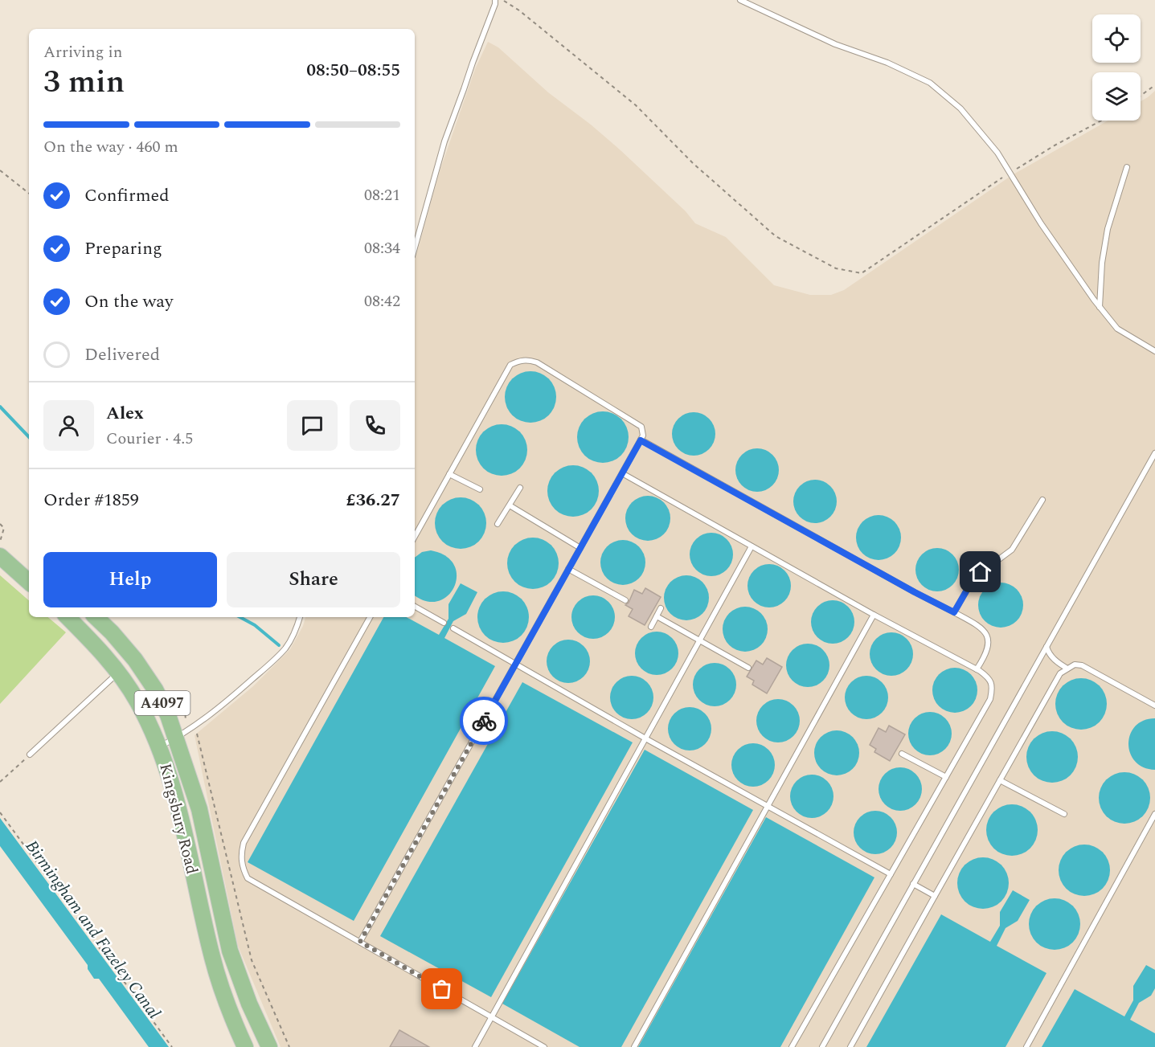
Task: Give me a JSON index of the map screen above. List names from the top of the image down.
{
  "streets": {
    "main road": ["A4097", "Kingsbury Road"]
  },
  "water": ["Birmingham and Fazeley Canal"],
  "page": {
    "heading": ["3 min", "Arriving in", "08:50–08:55"],
    "panel": [
      "Alex",
      "Courier · 4.5",
      "Order #1859",
      "£36.27"
    ],
    "bar": "On the way · 460 m",
    "list": [
      ["Confirmed", "08:21"],
      ["Preparing", "08:34"],
      ["On the way", "08:42"],
      "Delivered"
    ],
    "buttons": ["Help", "Share"]
  }
}
